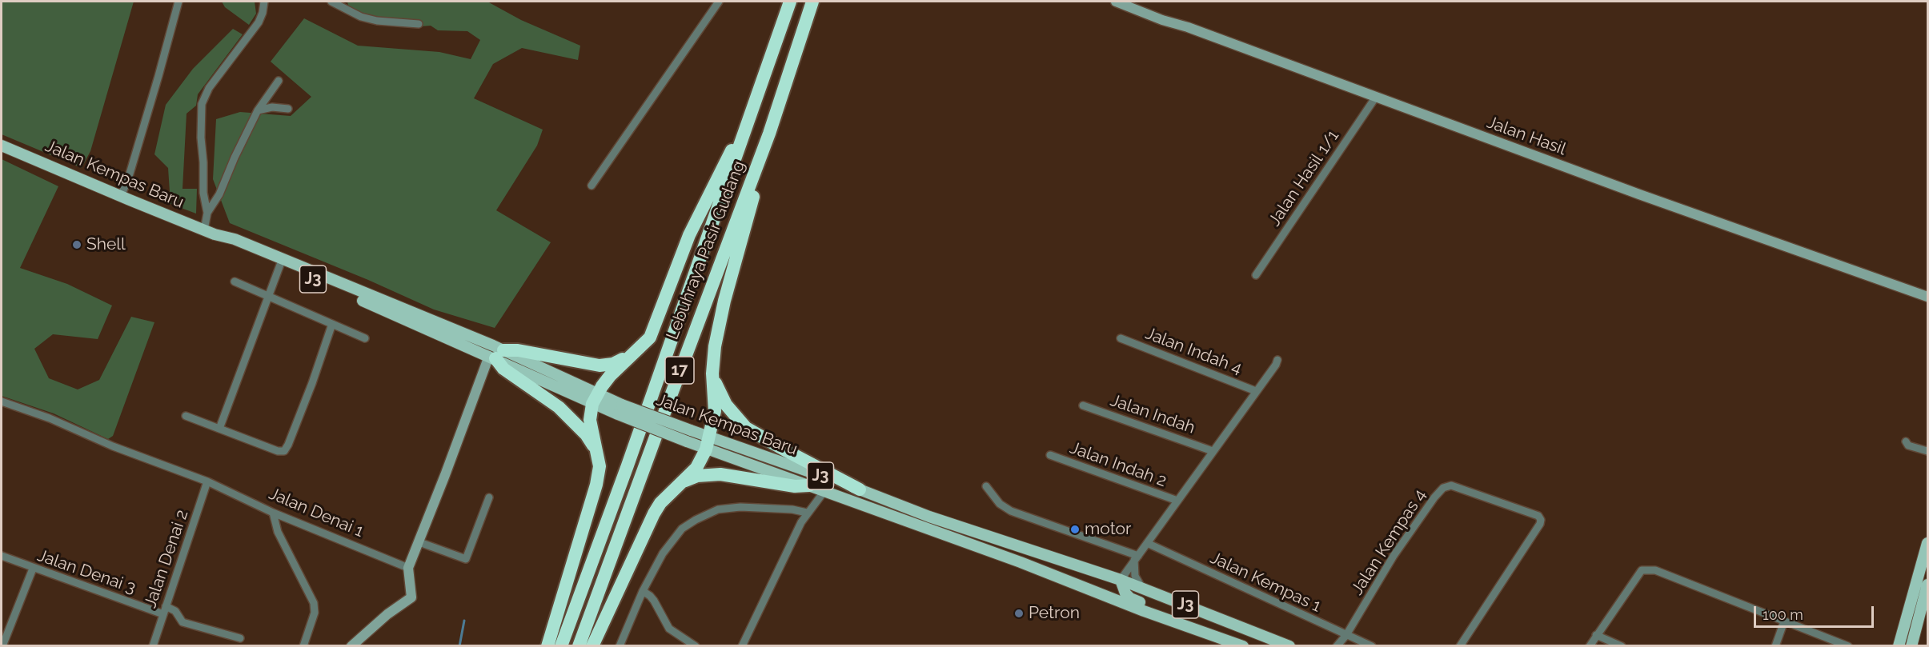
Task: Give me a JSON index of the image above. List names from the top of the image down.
{
  "streets": {
    "highway": ["Lebuhraya Pasir Gudang", "17"],
    "main road": ["Jalan Kempas Baru", "J3"],
    "street": [
      "Jalan Hasil",
      "Jalan Hasil 1/1",
      "Jalan Indah 4",
      "Jalan Indah",
      "Jalan Indah 2",
      "Jalan Denai 1",
      "Jalan Kempas 4",
      "Jalan Denai 2",
      "Jalan Denai 3",
      "Jalan Kempas 1"
    ]
  },
  "crossings": [
    ["Jalan Hasil", "Jalan Hasil 1/1"],
    ["Jalan Denai 1", "Jalan Denai 2"],
    ["Jalan Kempas 4", "Jalan Kempas 1"],
    ["Jalan Denai 2", "Jalan Denai 3"]
  ],
  "places": ["Shell", "motor", "Petron"],
  "scale_bar": "100 m"
}
